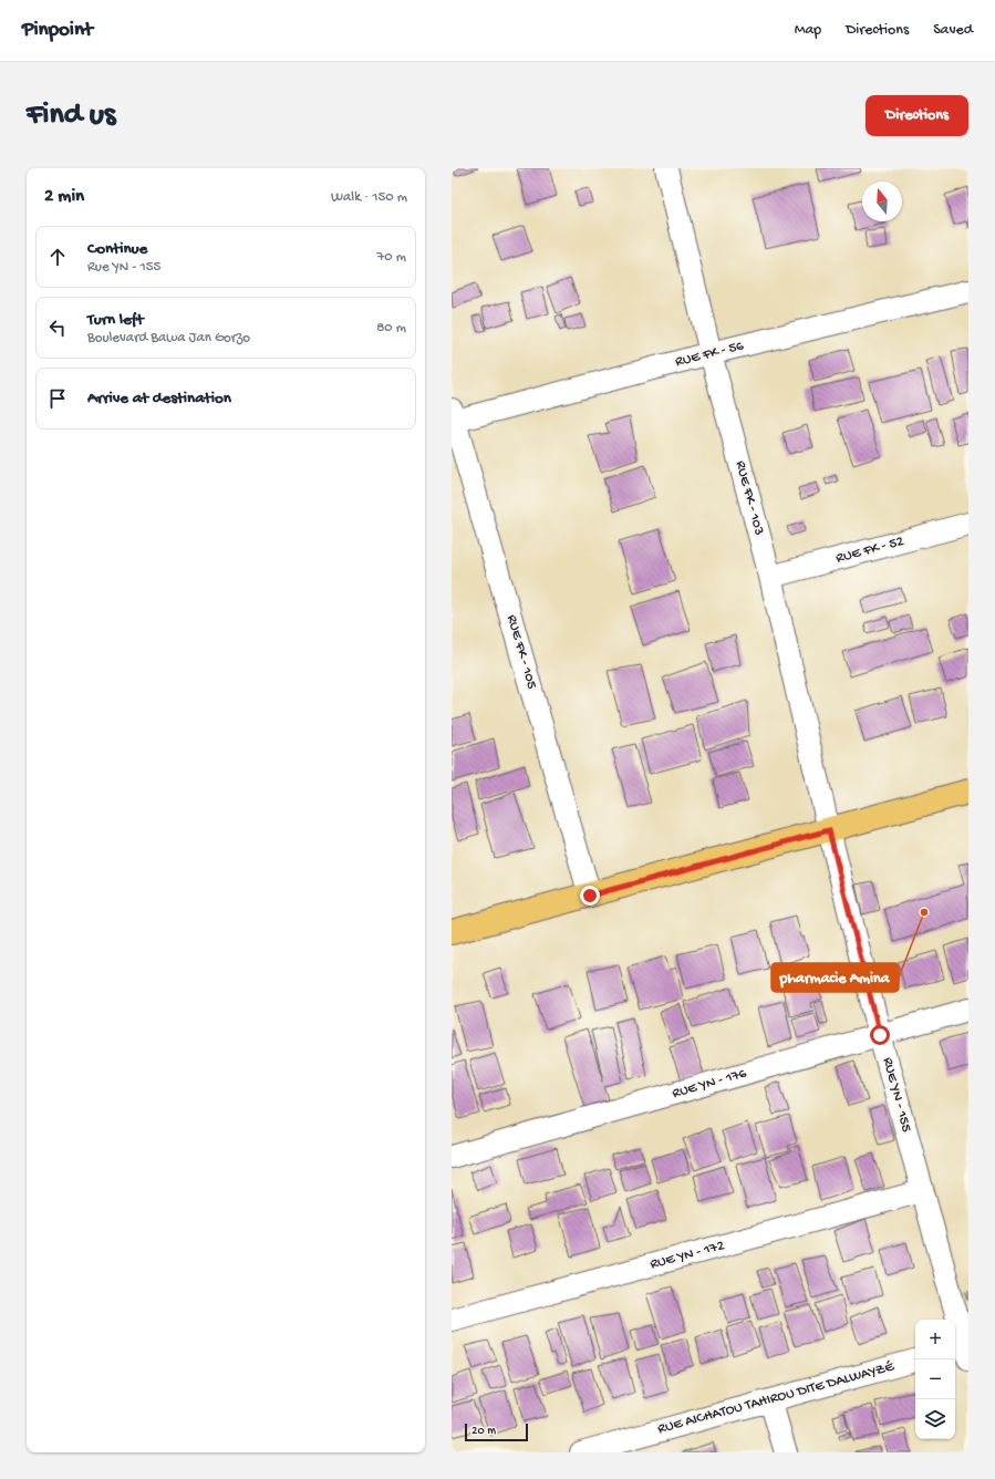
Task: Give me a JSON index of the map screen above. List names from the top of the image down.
{
  "streets": {
    "street": [
      "RUE FK - 56",
      "RUE FK - 103",
      "RUE FK - 52",
      "RUE FK - 105",
      "RUE YN - 176",
      "RUE YN - 155",
      "RUE YN - 172",
      "RUE AICHATOU TAHIROU DITE DALWAYZÉ"
    ]
  },
  "crossings": [
    ["RUE FK - 56", "RUE FK - 103"],
    ["RUE FK - 56", "RUE FK - 105"],
    ["RUE FK - 103", "RUE FK - 52"],
    ["RUE FK - 103", "RUE YN - 155"],
    ["RUE YN - 176", "RUE YN - 155"],
    ["RUE YN - 155", "RUE YN - 172"]
  ],
  "places": ["pharmacie Amina"],
  "scale_bar": "20 m",
  "north": "top",
  "page": {
    "header": "Pinpoint",
    "nav": ["Map", "Directions", "Saved"],
    "buttons": "Directions",
    "title": "Find us",
    "heading": ["2 min", "Walk · 150 m"],
    "list": [
      ["Continue", "Rue YN - 155", "70 m"],
      ["Turn left", "Boulevard Bawa Jan Gorzo", "80 m"],
      "Arrive at destination"
    ],
    "map_buttons": ["+", "−"],
    "scale": "20 m"
  }
}
